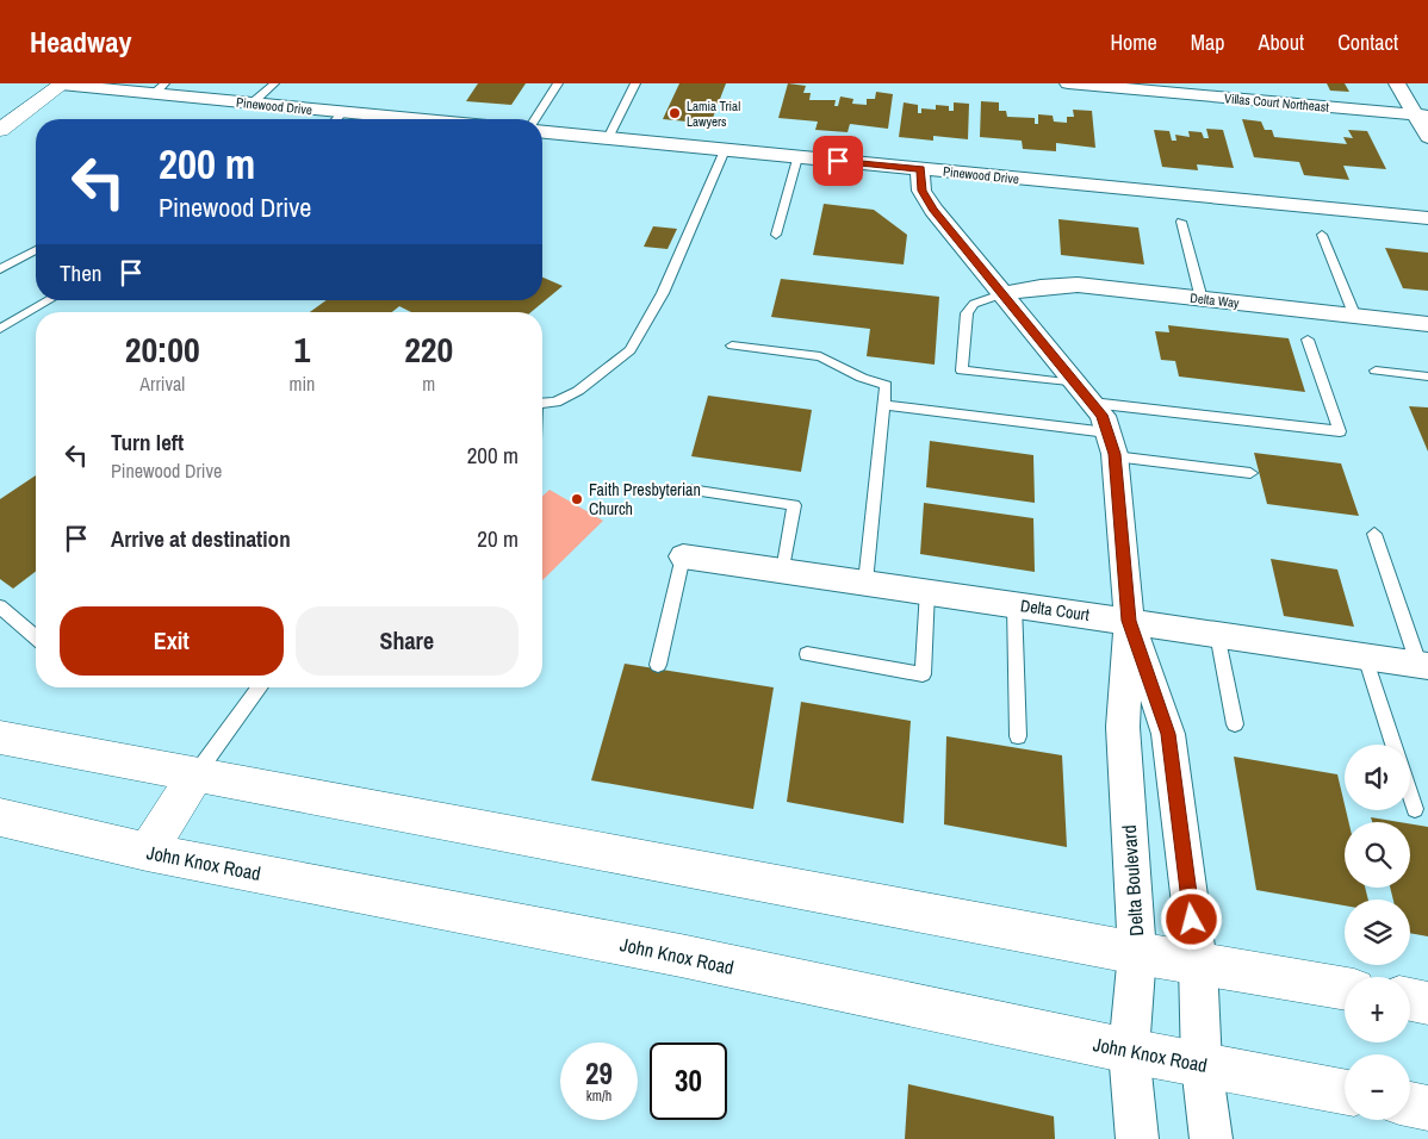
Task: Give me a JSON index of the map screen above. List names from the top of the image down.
{
  "streets": {
    "main road": ["John Knox Road"],
    "street": [
      "Villas Court Northeast",
      "Pinewood Drive",
      "Delta Way",
      "Delta Court",
      "Delta Boulevard"
    ]
  },
  "crossings": [
    ["Pinewood Drive", "Delta Boulevard"],
    ["Delta Way", "Delta Boulevard"],
    ["Delta Court", "Delta Boulevard"],
    ["John Knox Road", "Delta Boulevard"]
  ],
  "places": ["Lamia Trial Lawyers", "Faith Presbyterian Church"],
  "page": {
    "header": "Headway",
    "nav": [
      "Home",
      "Map",
      "About",
      "Contact"
    ],
    "turn": ["200 m", "Pinewood Drive"],
    "then": "Then",
    "eta": [
      "20:00",
      "Arrival",
      "1",
      "min",
      "220",
      "m"
    ],
    "list": [
      {
        "name": "Turn left",
        "note": "Pinewood Drive",
        "value": "200 m"
      },
      {
        "name": "Arrive at destination",
        "value": "20 m"
      }
    ],
    "buttons": ["Exit", "Share"],
    "map_buttons": ["+", "−"],
    "speed": "29 km/h",
    "limit": "30"
  }
}
